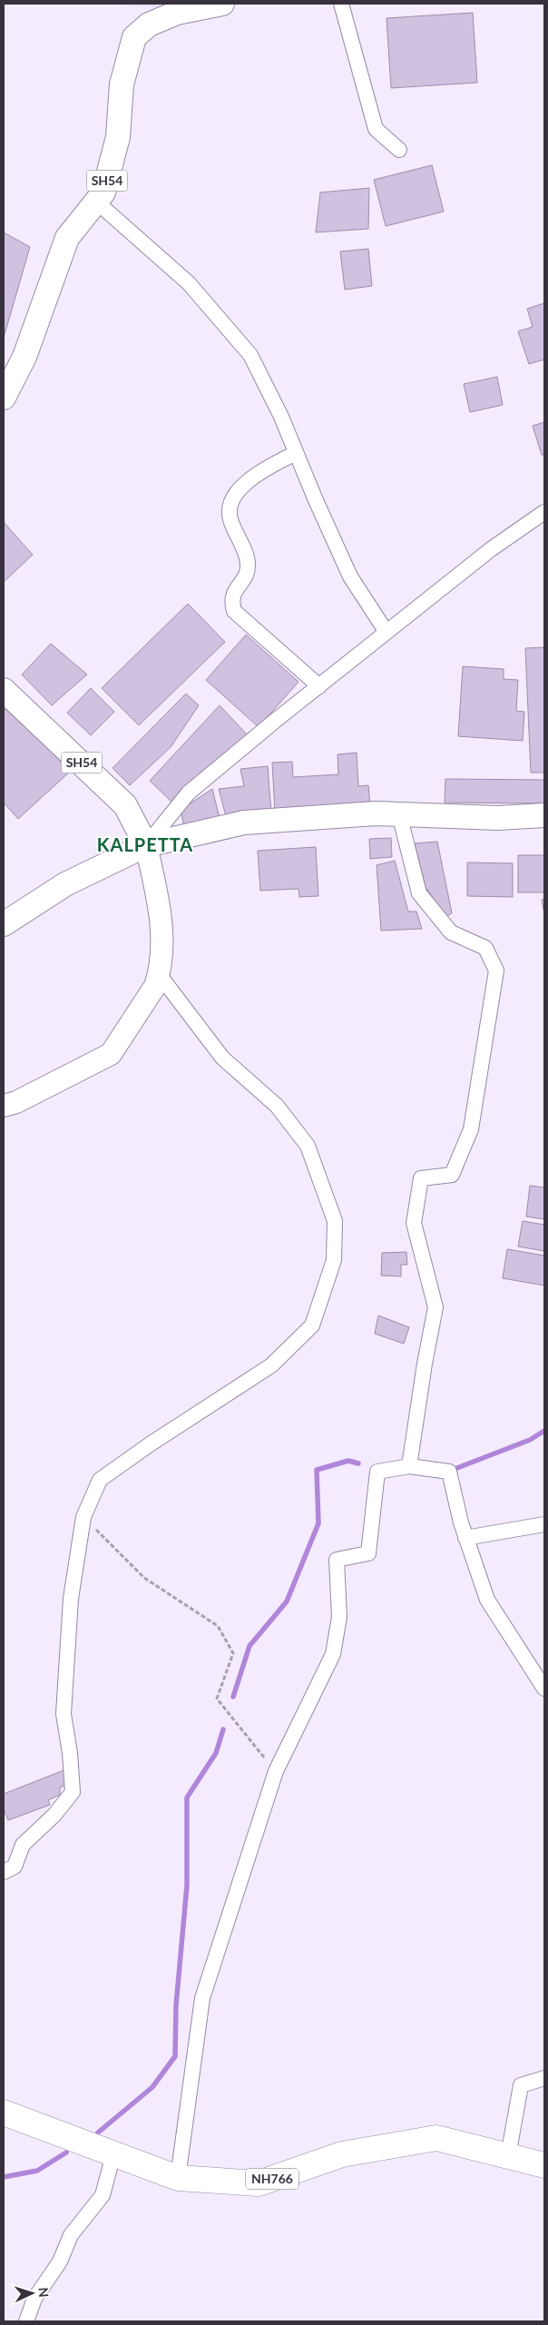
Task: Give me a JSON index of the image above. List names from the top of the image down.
{
  "streets": {
    "highway": ["NH766"],
    "main road": ["SH54"]
  },
  "districts": ["KALPETTA"],
  "north": "right"
}
